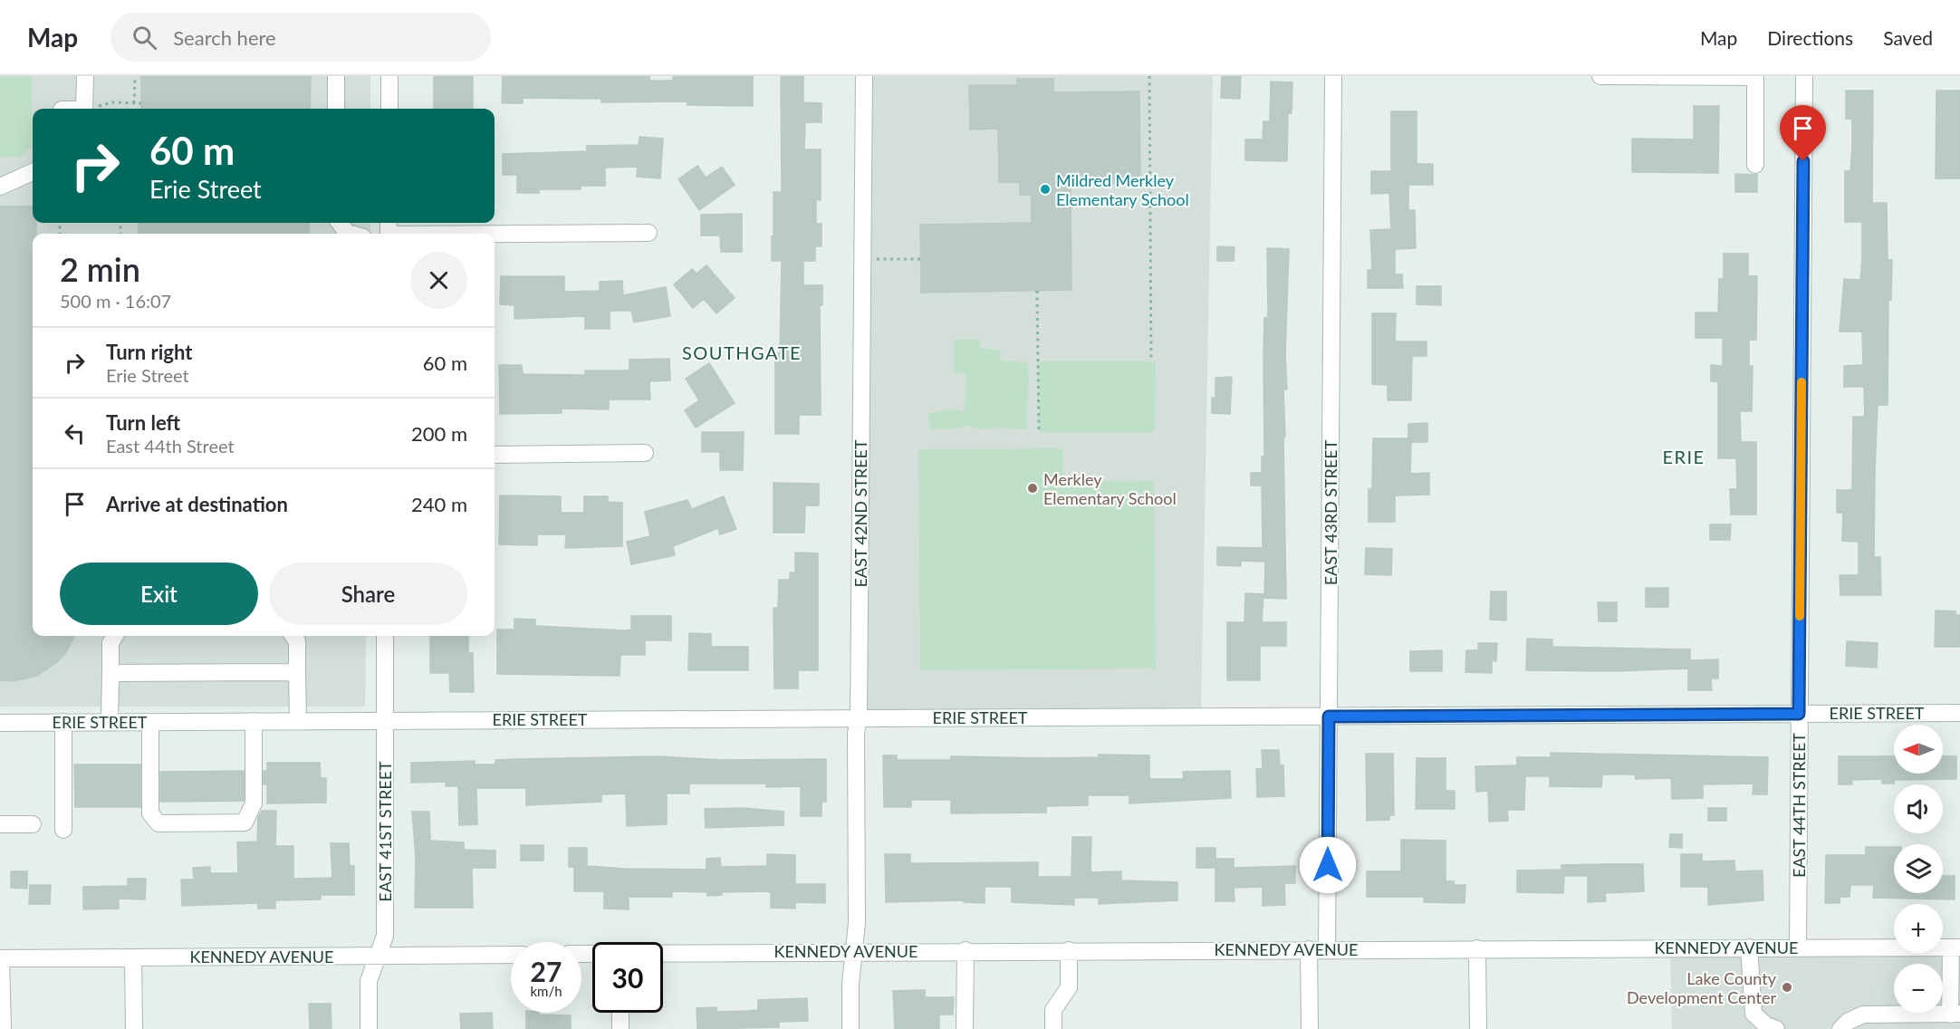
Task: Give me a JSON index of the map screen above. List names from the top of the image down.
{
  "streets": {
    "street": [
      "EAST 43RD STREET",
      "EAST 42ND STREET",
      "ERIE STREET",
      "EAST 44TH STREET",
      "EAST 41ST STREET",
      "KENNEDY AVENUE"
    ]
  },
  "crossings": [
    ["EAST 43RD STREET", "ERIE STREET"],
    ["EAST 43RD STREET", "KENNEDY AVENUE"],
    ["EAST 42ND STREET", "ERIE STREET"],
    ["EAST 42ND STREET", "KENNEDY AVENUE"],
    ["ERIE STREET", "EAST 44TH STREET"],
    ["ERIE STREET", "EAST 41ST STREET"],
    ["EAST 44TH STREET", "KENNEDY AVENUE"],
    ["EAST 41ST STREET", "KENNEDY AVENUE"]
  ],
  "districts": ["SOUTHGATE", "ERIE"],
  "places": ["Mildred Merkley Elementary School", "Merkley Elementary School", "Lake County Development Center"],
  "north": "left",
  "page": {
    "header": "Map",
    "search": "Search here",
    "nav": ["Map", "Directions", "Saved"],
    "turn": ["60 m", "Erie Street"],
    "heading": ["2 min", "500 m · 16:07"],
    "list": [
      {
        "name": "Turn right",
        "note": "Erie Street",
        "value": "60 m"
      },
      {
        "name": "Turn left",
        "note": "East 44th Street",
        "value": "200 m"
      },
      {
        "name": "Arrive at destination",
        "value": "240 m"
      }
    ],
    "buttons": ["Exit", "Share"],
    "map_buttons": ["+", "−"],
    "speed": "27 km/h",
    "limit": "30"
  }
}
